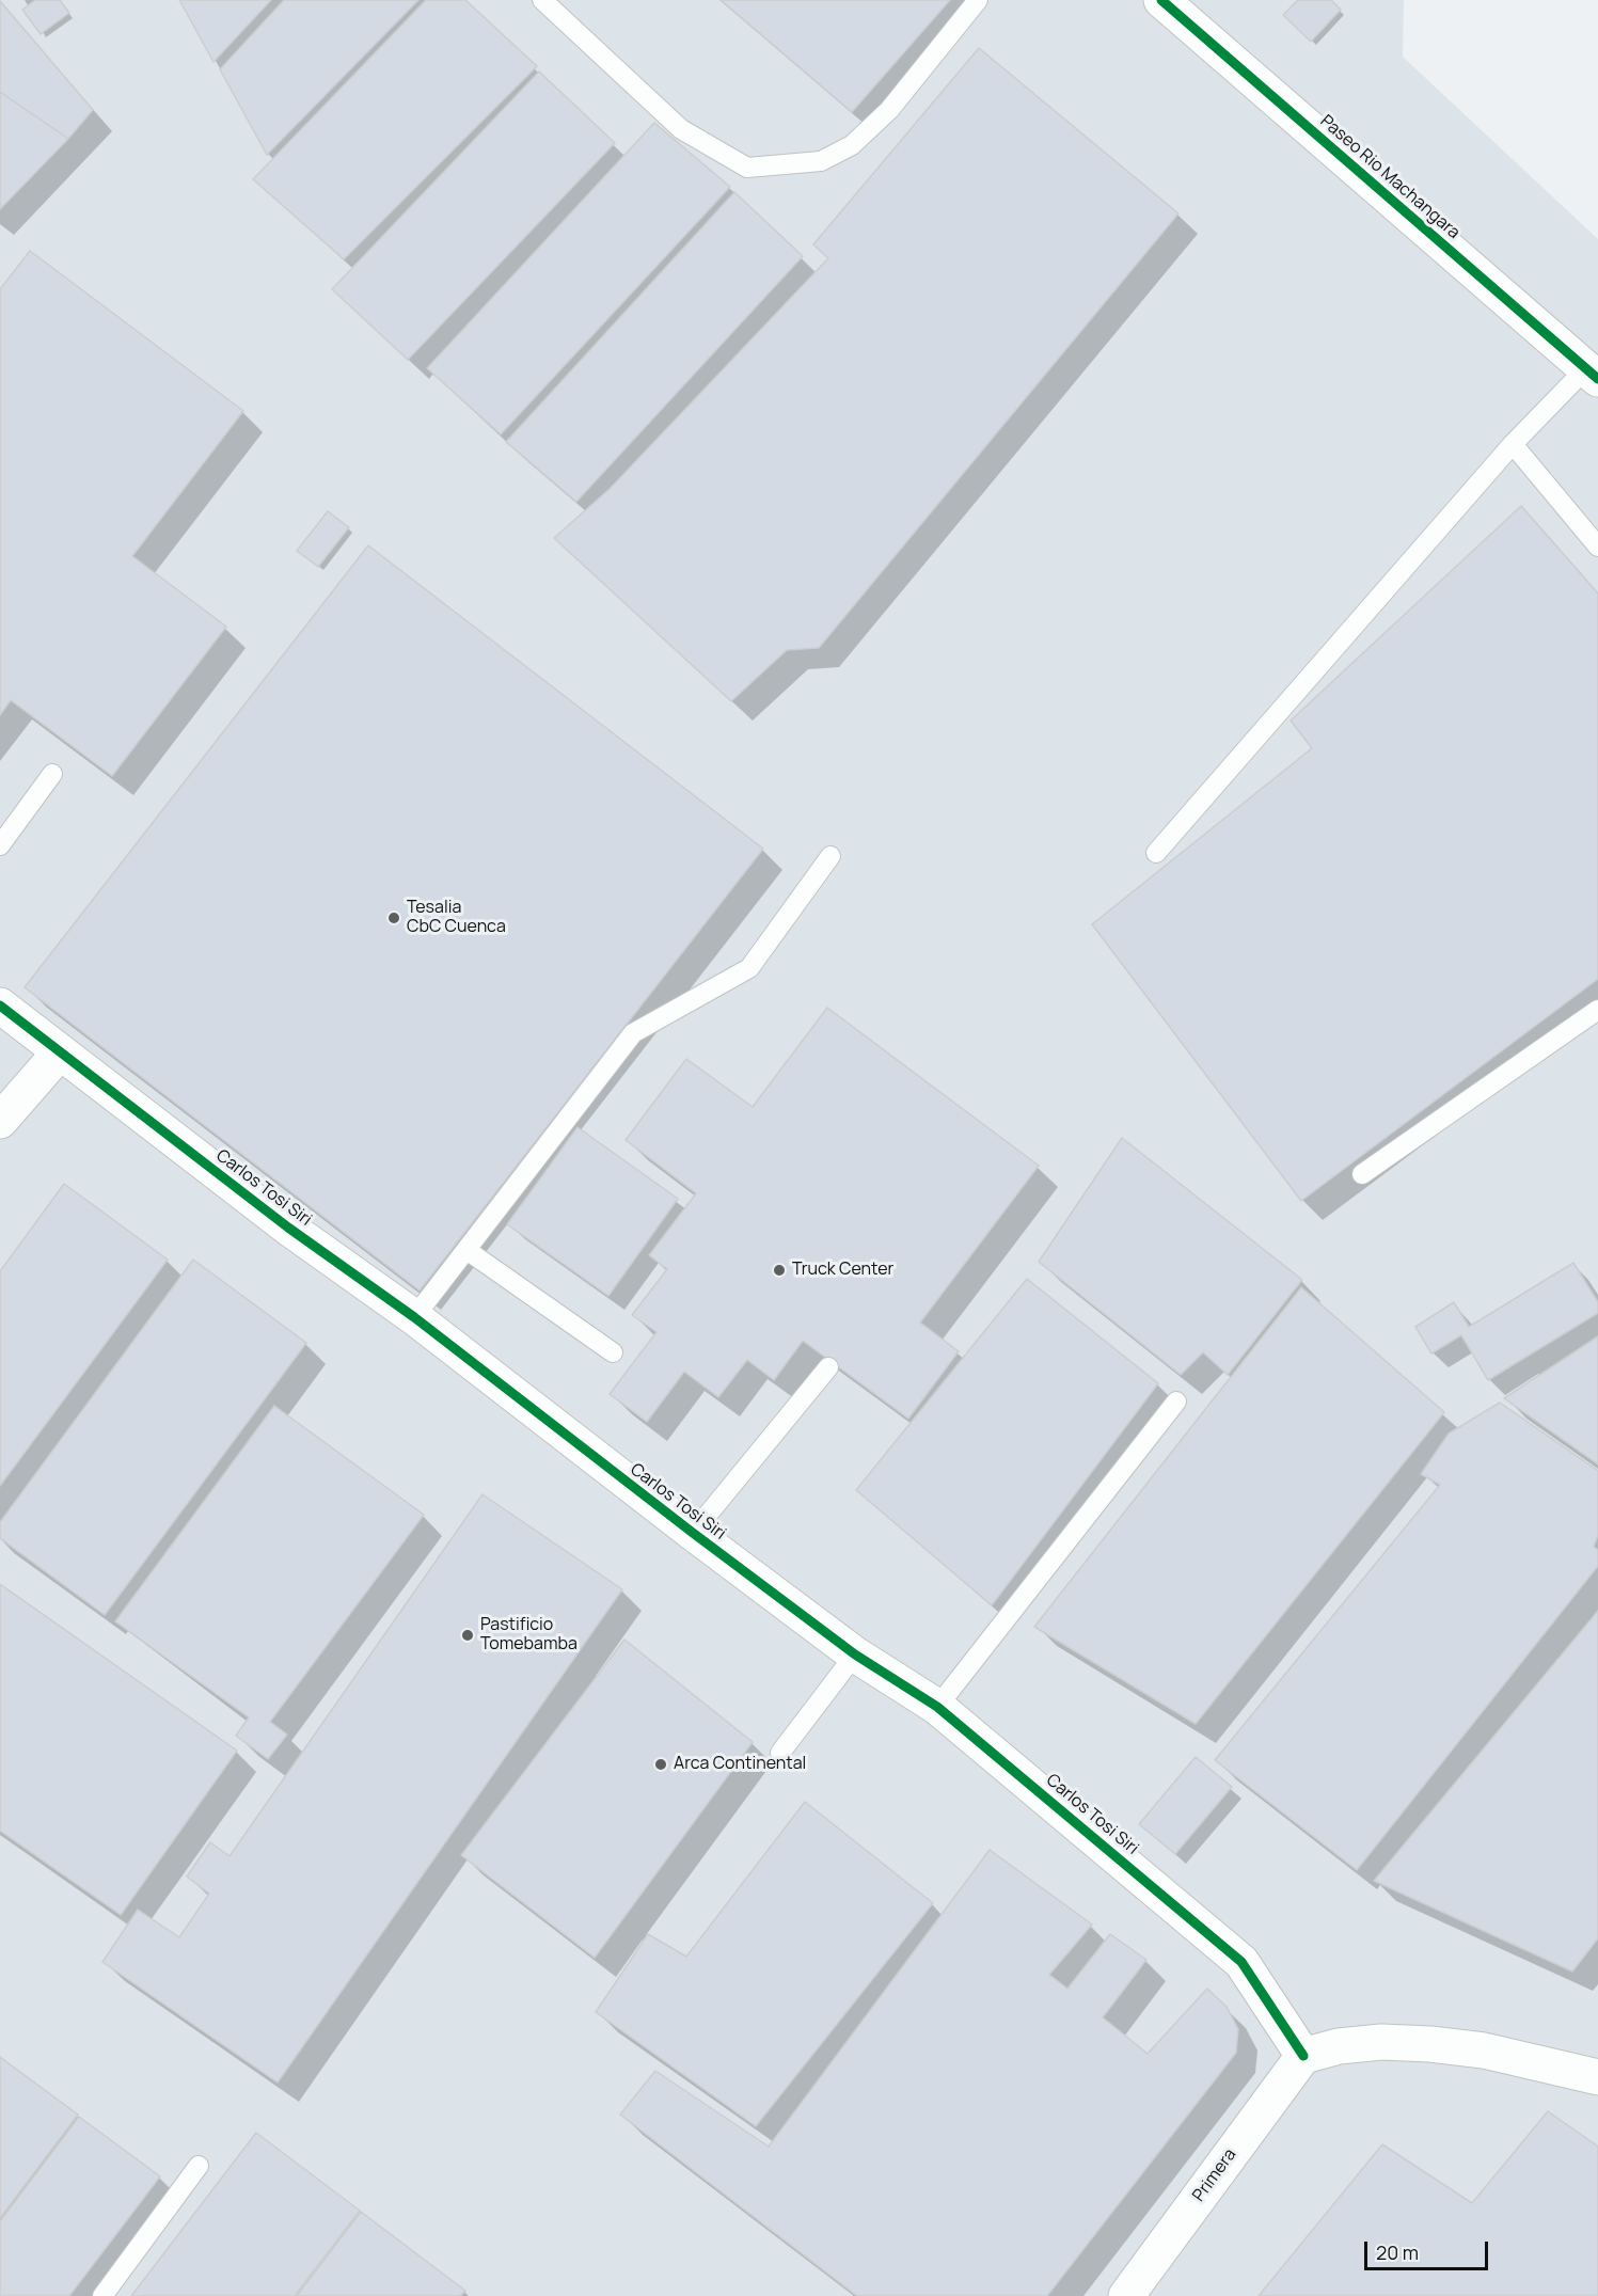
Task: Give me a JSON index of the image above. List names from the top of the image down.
{
  "streets": {
    "street": ["Paseo Rio Machangara", "Carlos Tosi Siri", "Primera"]
  },
  "crossings": [
    ["Carlos Tosi Siri", "Primera"]
  ],
  "places": [
    "Tesalia CbC Cuenca",
    "Truck Center",
    "Pastificio Tomebamba",
    "Arca Continental"
  ],
  "scale_bar": "20 m"
}
